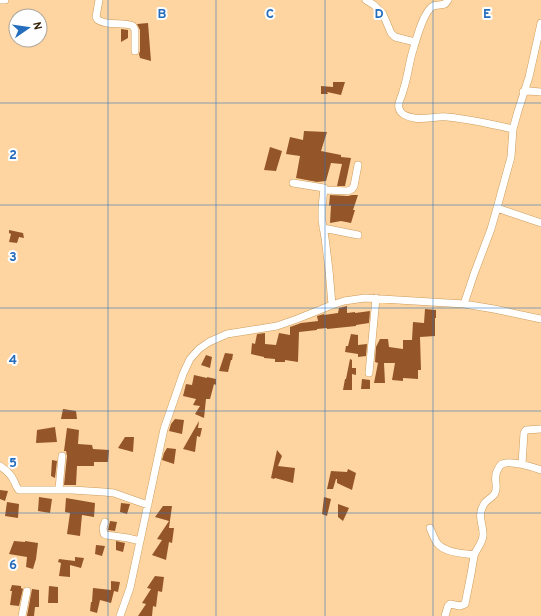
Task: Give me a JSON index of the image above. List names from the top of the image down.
{
  "north": "right",
  "grid": {
    "columns": [
      "B",
      "C",
      "D",
      "E"
    ],
    "rows": [
      "2",
      "3",
      "4",
      "5",
      "6"
    ]
  }
}
